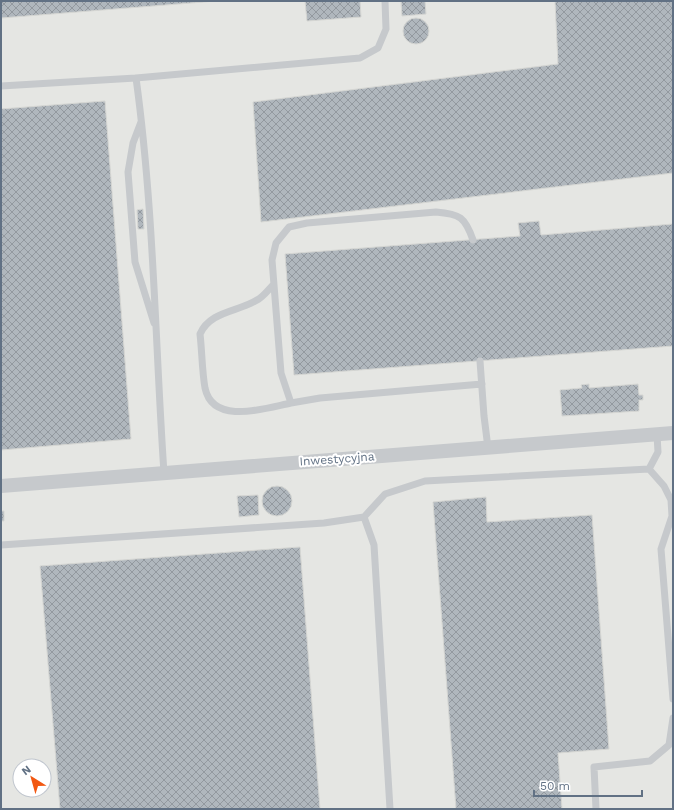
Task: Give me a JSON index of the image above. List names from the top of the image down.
{
  "streets": {
    "street": ["Inwestycyjna"]
  },
  "scale_bar": "50 m",
  "north": "top left"
}
